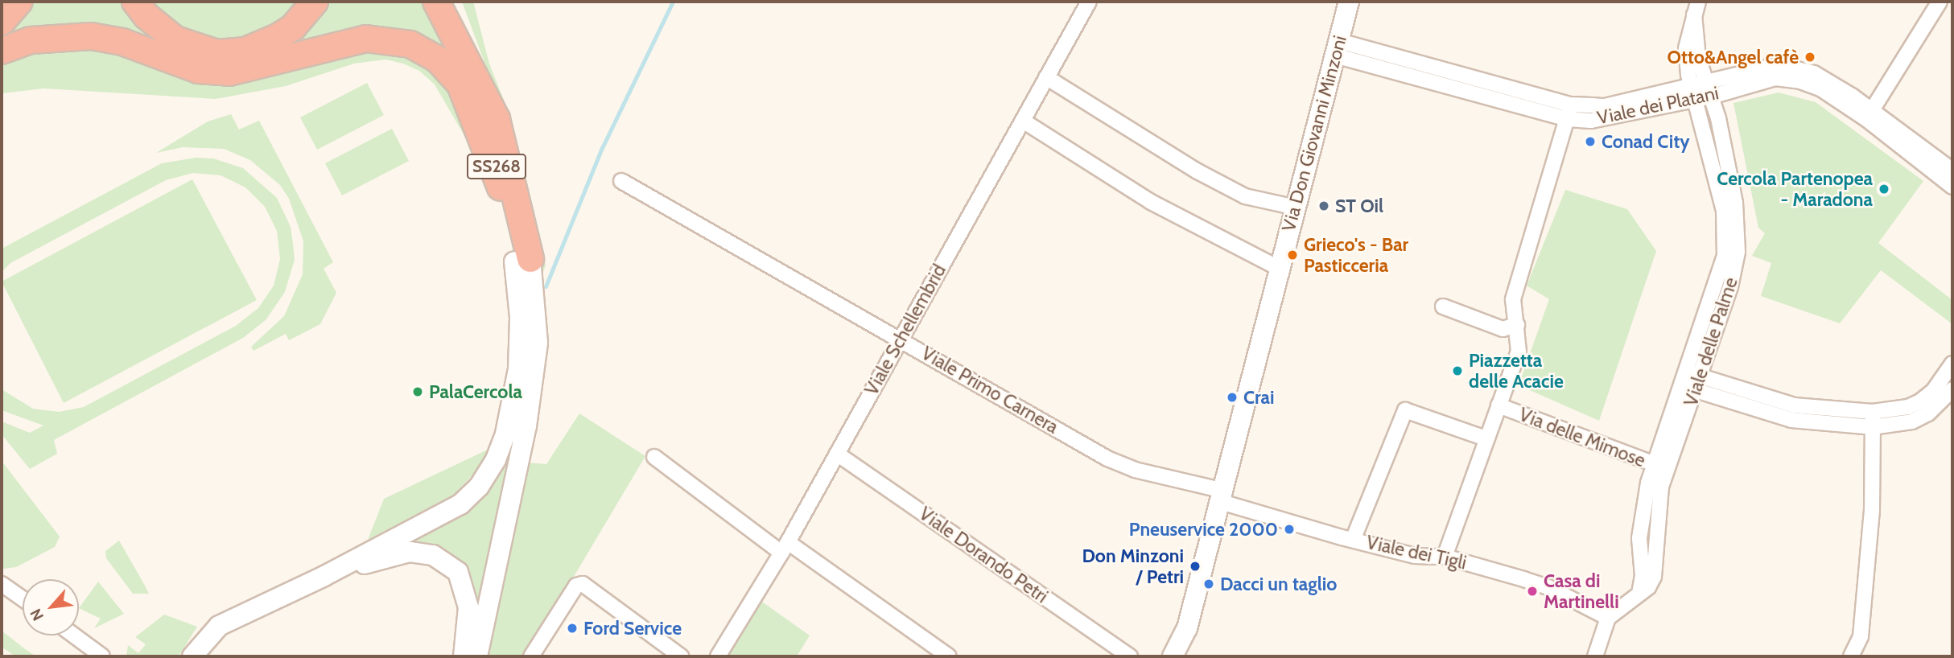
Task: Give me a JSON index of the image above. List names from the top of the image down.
{
  "streets": {
    "highway": ["SS268"],
    "street": [
      "Viale dei Platani",
      "Via Don Giovanni Minzoni",
      "Viale Schellembrid",
      "Viale delle Palme",
      "Viale Primo Carnera",
      "Via delle Mimose",
      "Viale dei Tigli",
      "Viale Dorando Petri"
    ]
  },
  "crossings": [
    ["Viale dei Platani", "Via Don Giovanni Minzoni"],
    ["Viale dei Platani", "Viale delle Palme"],
    ["Via Don Giovanni Minzoni", "Viale Primo Carnera"],
    ["Via Don Giovanni Minzoni", "Viale dei Tigli"],
    ["Viale Schellembrid", "Viale Primo Carnera"],
    ["Viale Schellembrid", "Viale Dorando Petri"],
    ["Viale delle Palme", "Via delle Mimose"],
    ["Viale delle Palme", "Viale dei Tigli"],
    ["Viale Primo Carnera", "Viale dei Tigli"]
  ],
  "places": [
    "Otto&Angel cafè",
    "Conad City",
    "Cercola Partenopea - Maradona",
    "ST Oil",
    "Grieco's - Bar Pasticceria",
    "Piazzetta delle Acacie",
    "PalaCercola",
    "Crai",
    "Pneuservice 2000",
    "Don Minzoni / Petri",
    "Dacci un taglio",
    "Casa di Martinelli",
    "Ford Service"
  ],
  "north": "bottom left"
}
